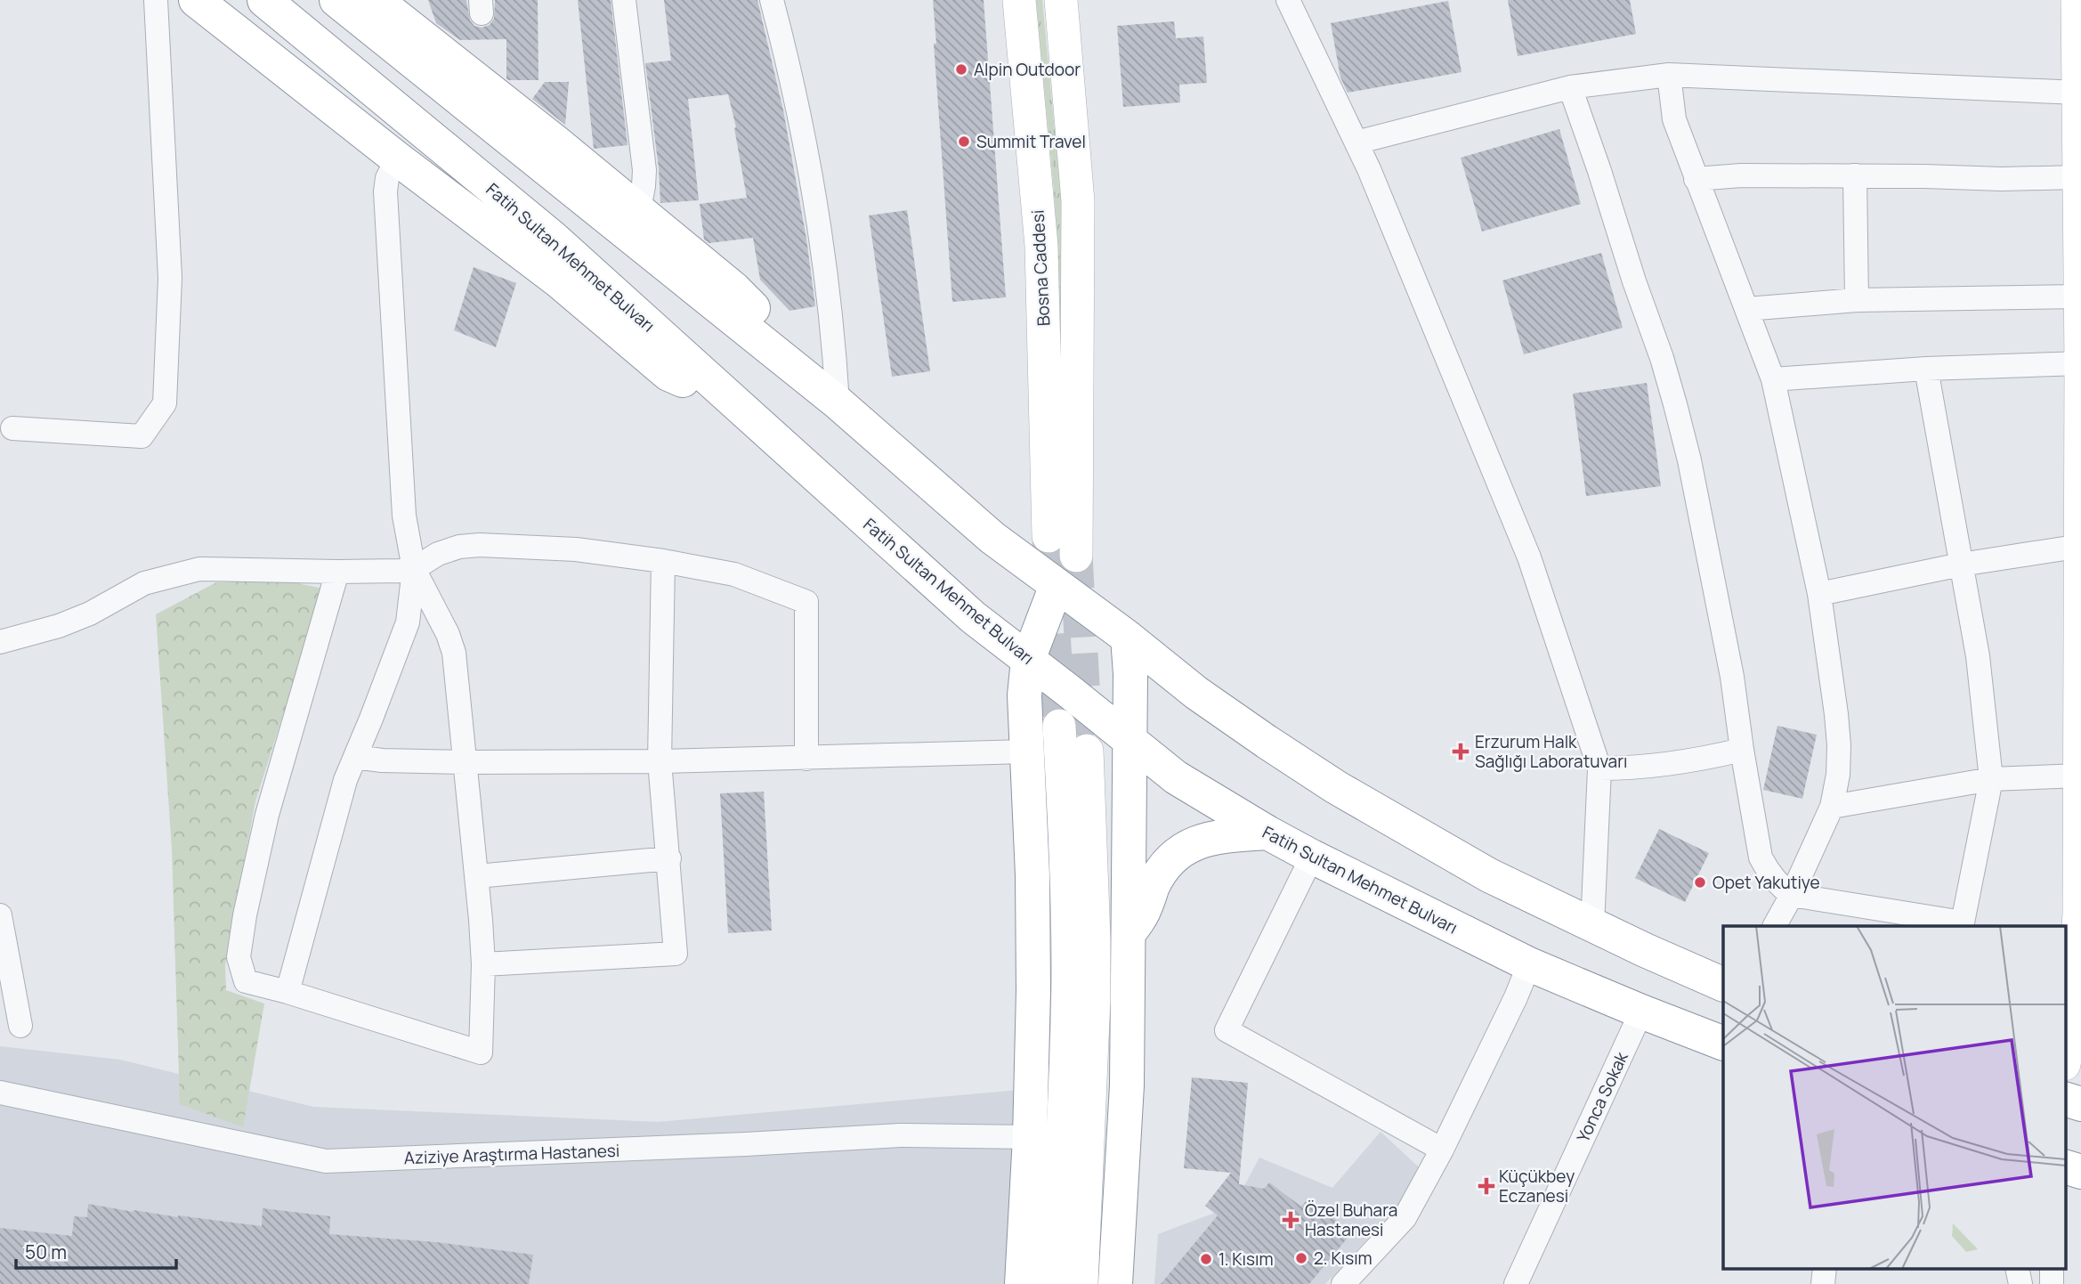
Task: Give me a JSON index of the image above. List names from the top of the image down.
{
  "streets": {
    "highway": ["Fatih Sultan Mehmet Bulvarı"],
    "main road": ["Bosna Caddesi"],
    "street": ["Yonca Sokak", "Aziziye Araştırma Hastanesi"]
  },
  "crossings": [
    ["Fatih Sultan Mehmet Bulvarı", "Yonca Sokak"]
  ],
  "places": {
    "other": [
      "Alpin Outdoor",
      "Summit Travel",
      "Opet Yakutiye",
      "2. Kısım",
      "1. Kısım"
    ],
    "health": ["Erzurum Halk Sağlığı Laboratuvarı", "Küçükbey Eczanesi", "Özel Buhara Hastanesi"]
  },
  "scale_bar": "50 m"
}
